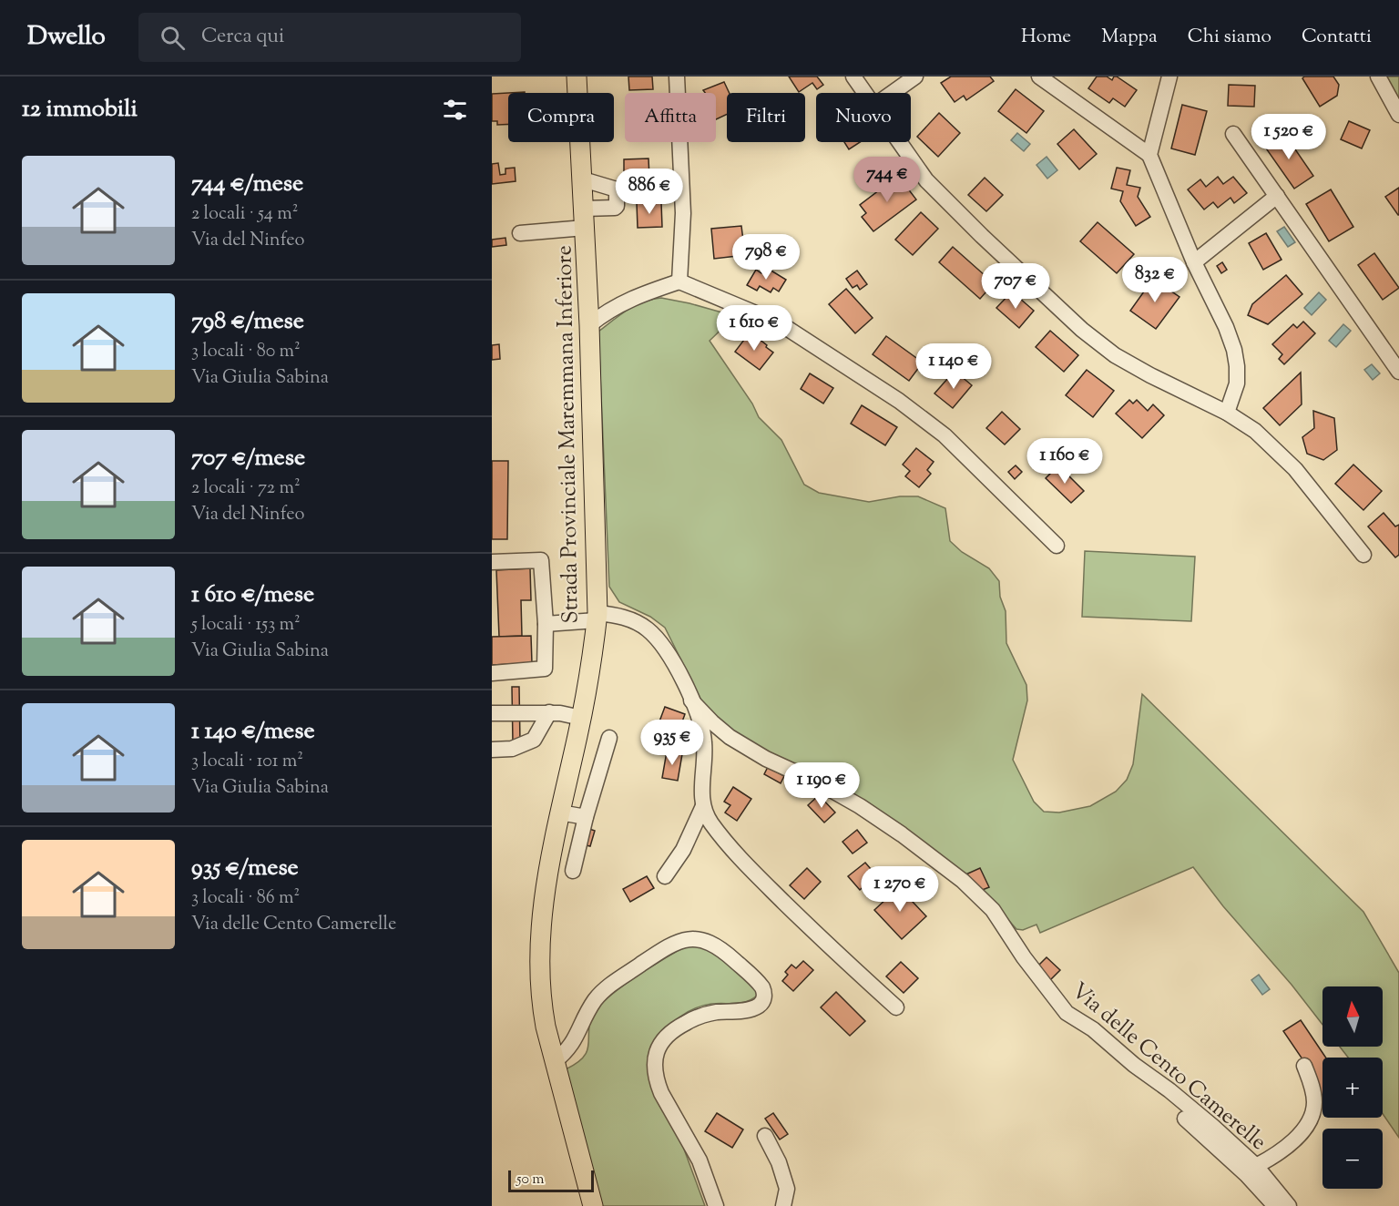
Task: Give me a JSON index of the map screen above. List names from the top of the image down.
{
  "streets": {
    "main road": ["Strada Provinciale Maremmana Inferiore"],
    "street": ["Via delle Cento Camerelle"]
  },
  "crossings": [
    ["Strada Provinciale Maremmana Inferiore", "Via delle Cento Camerelle"]
  ],
  "scale_bar": "50 m",
  "north": "top",
  "page": {
    "header": "Dwello",
    "search": "Cerca qui",
    "nav": [
      "Home",
      "Mappa",
      "Chi siamo",
      "Contatti"
    ],
    "heading": "12 immobili",
    "chip": [
      "Compra",
      "Affitta",
      "Filtri",
      "Nuovo"
    ],
    "price": [
      "1 520 €",
      "744 €",
      "886 €",
      "798 €",
      "832 €",
      "707 €",
      "1 610 €",
      "1 140 €",
      "1 160 €",
      "935 €",
      "1 190 €",
      "1 270 €"
    ],
    "list": [
      {
        "name": "744 €/mese",
        "note": "2 locali · 54 m² · Via del Ninfeo"
      },
      {
        "name": "798 €/mese",
        "note": "3 locali · 80 m² · Via Giulia Sabina"
      },
      {
        "name": "707 €/mese",
        "note": "2 locali · 72 m² · Via del Ninfeo"
      },
      {
        "name": "1 610 €/mese",
        "note": "5 locali · 153 m² · Via Giulia Sabina"
      },
      {
        "name": "1 140 €/mese",
        "note": "3 locali · 101 m² · Via Giulia Sabina"
      },
      {
        "name": "935 €/mese",
        "note": "3 locali · 86 m² · Via delle Cento Camerelle"
      }
    ],
    "map_buttons": ["+", "−"],
    "scale": "50 m"
  }
}
